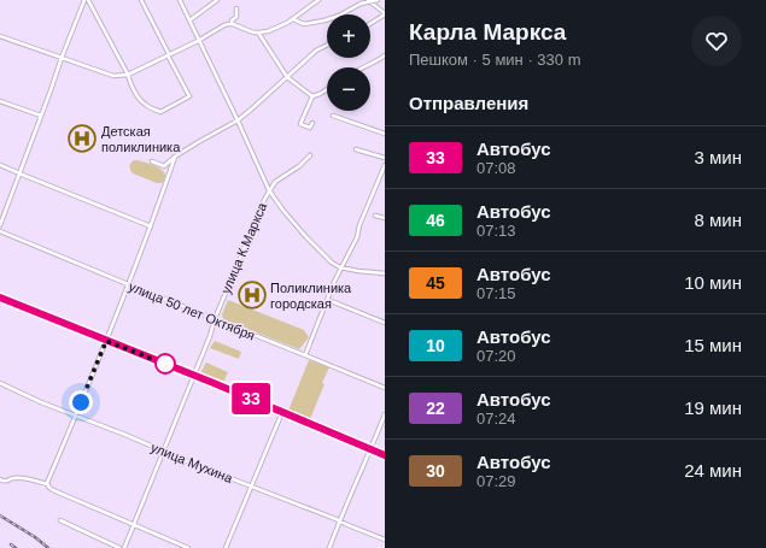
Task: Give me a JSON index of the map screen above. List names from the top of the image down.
{
  "streets": {
    "street": ["улица К.Маркса", "улица 50 лет Октября", "улица Мухина"]
  },
  "crossings": [
    ["улица К.Маркса", "улица 50 лет Октября"],
    ["улица К.Маркса", "улица Мухина"]
  ],
  "places": {
    "hospital": ["Детская поликлиника", "Поликлиника городская"]
  },
  "lines": ["bus line 33"],
  "page": {
    "on_map": "33",
    "heading": [
      ["Карла Маркса", "Пешком · 5 мин · 330 m"],
      "Отправления"
    ],
    "map_buttons": ["+", "−"],
    "list": [
      {
        "mark": "33",
        "name": "Автобус",
        "note": "07:08",
        "value": "3 мин"
      },
      {
        "mark": "46",
        "name": "Автобус",
        "note": "07:13",
        "value": "8 мин"
      },
      {
        "mark": "45",
        "name": "Автобус",
        "note": "07:15",
        "value": "10 мин"
      },
      {
        "mark": "10",
        "name": "Автобус",
        "note": "07:20",
        "value": "15 мин"
      },
      {
        "mark": "22",
        "name": "Автобус",
        "note": "07:24",
        "value": "19 мин"
      },
      {
        "mark": "30",
        "name": "Автобус",
        "note": "07:29",
        "value": "24 мин"
      }
    ]
  }
}
